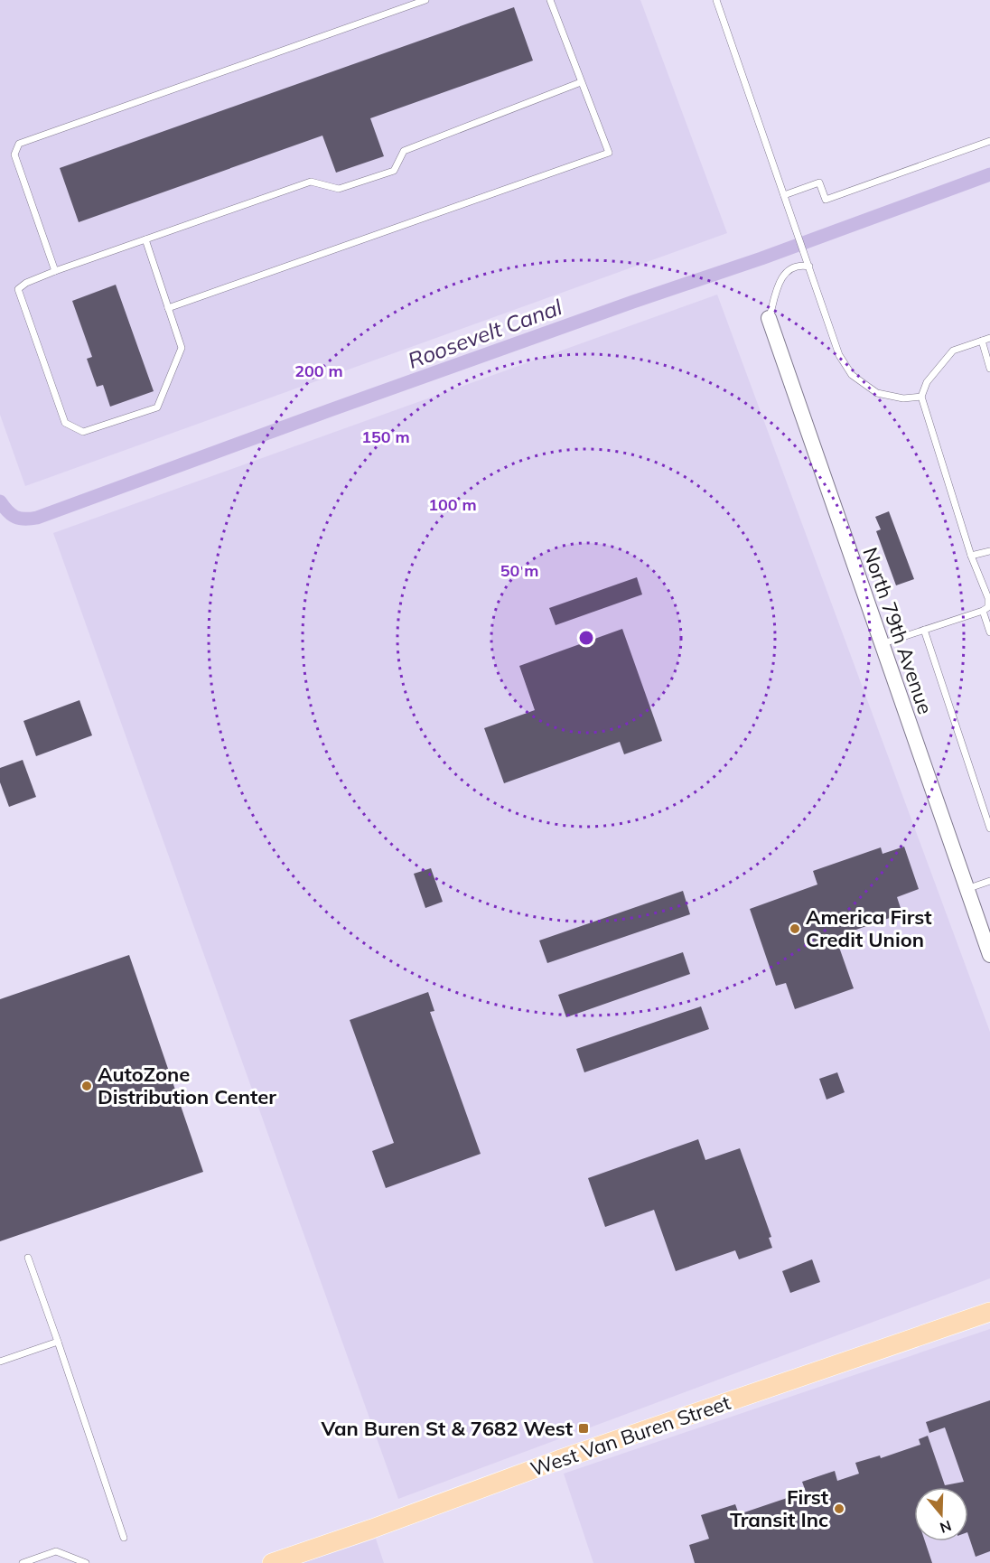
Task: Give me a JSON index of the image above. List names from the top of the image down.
{
  "streets": {
    "main road": ["West Van Buren Street"],
    "street": ["North 79th Avenue"]
  },
  "water": ["Roosevelt Canal"],
  "places": {
    "other": ["America First Credit Union", "AutoZone Distribution Center", "First Transit Inc"],
    "transit": ["Van Buren St & 7682 West"]
  },
  "north": "bottom",
  "rings": [
    "200 m",
    "150 m",
    "100 m",
    "50 m"
  ]
}
